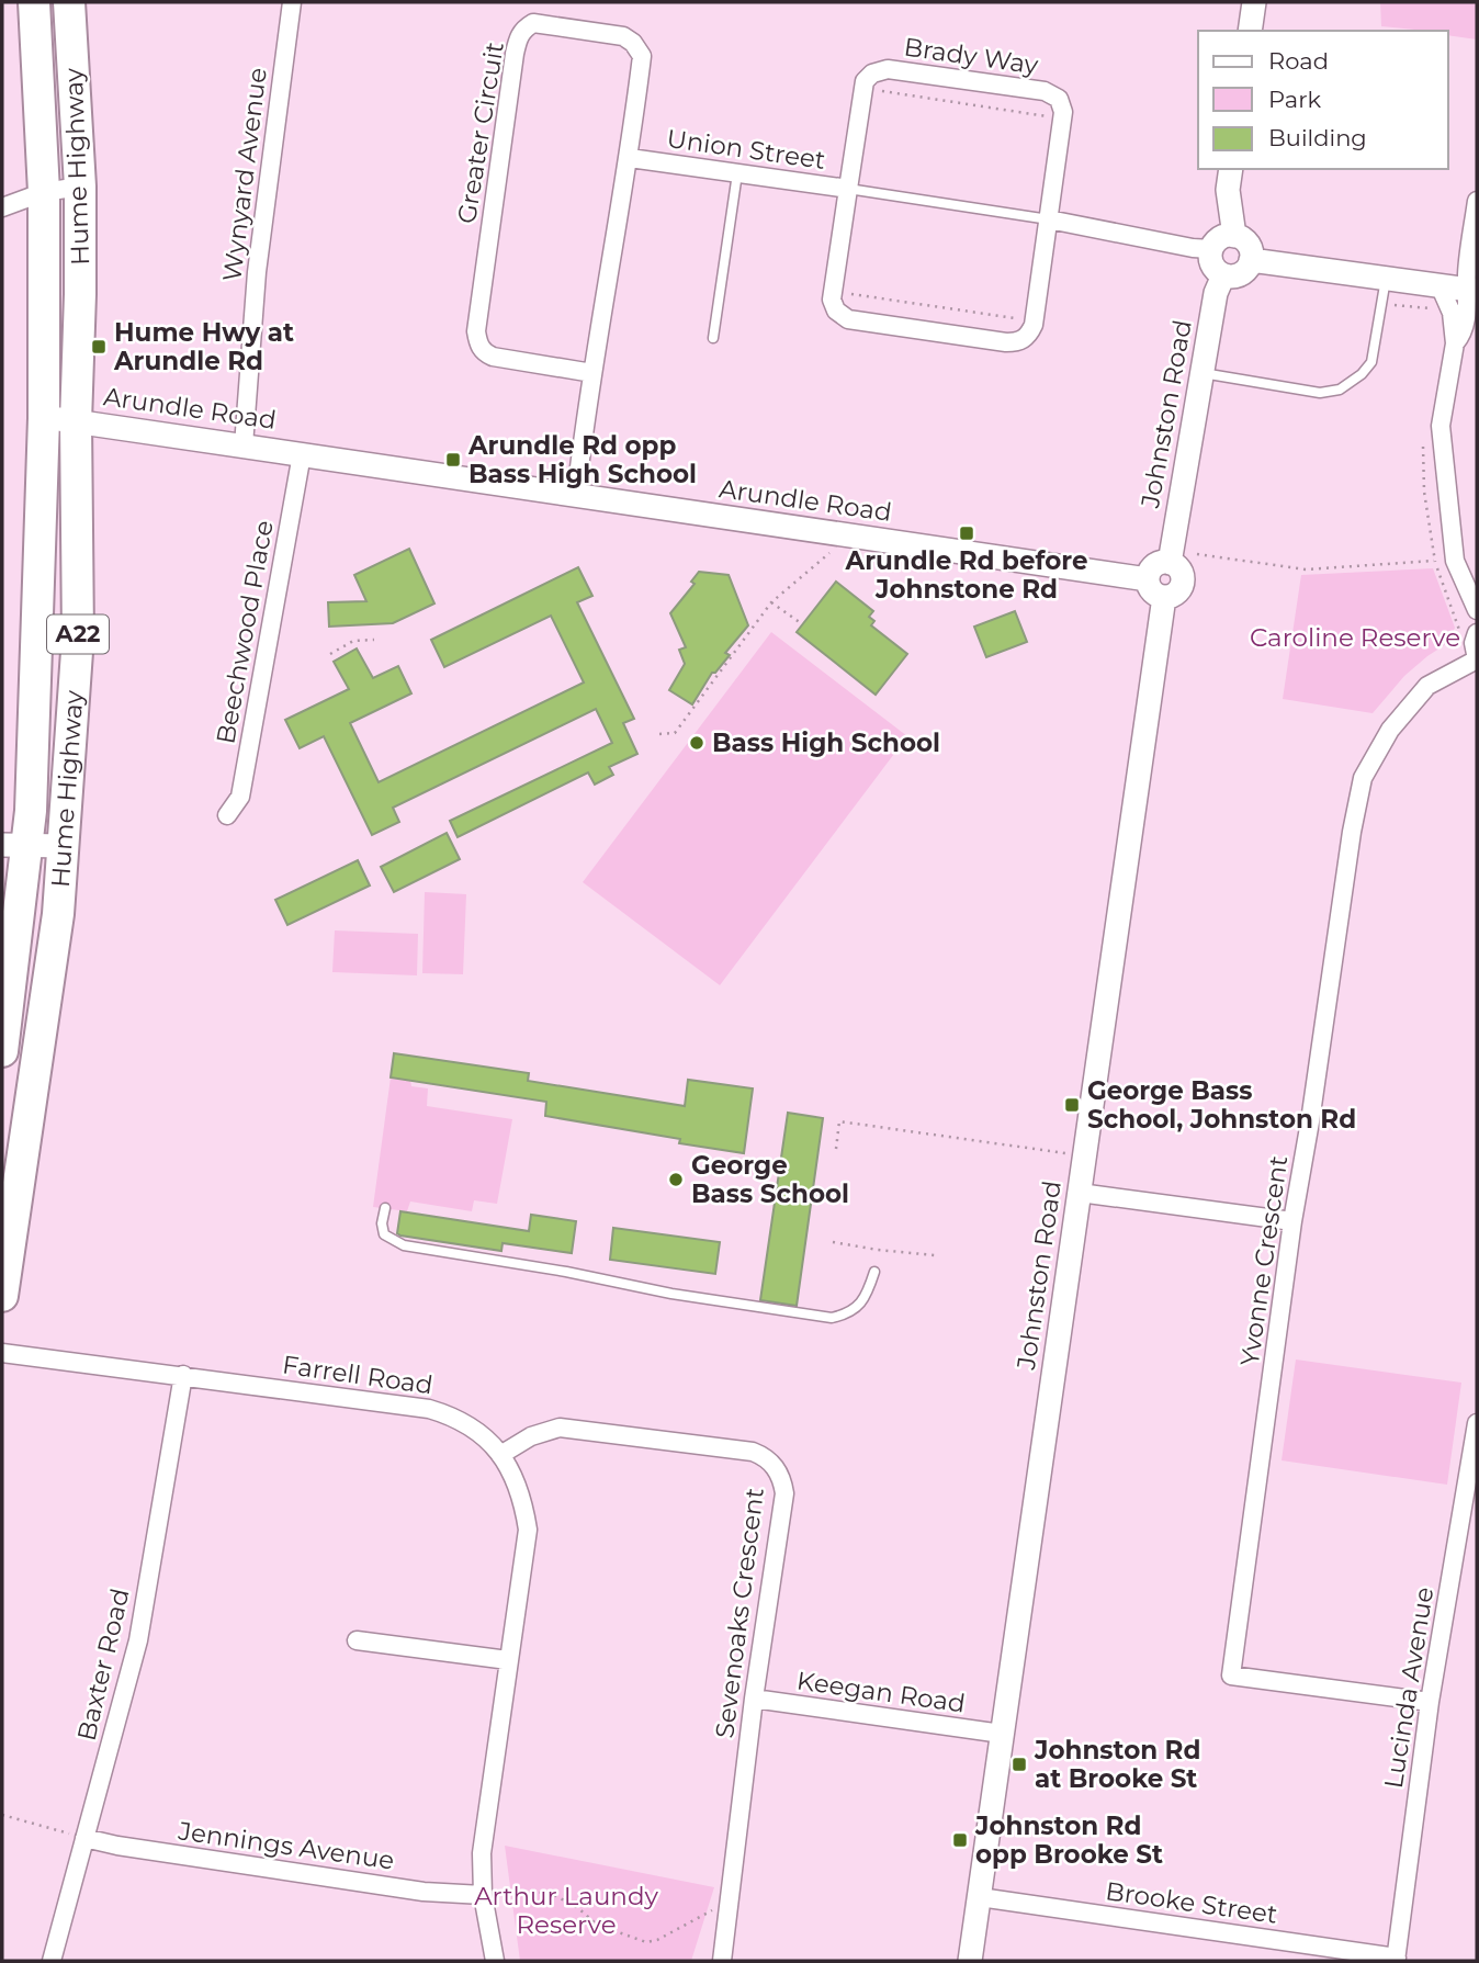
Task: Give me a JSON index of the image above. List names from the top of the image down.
{
  "streets": {
    "highway": ["Hume Highway", "A22"],
    "street": [
      "Brady Way",
      "Greater Circuit",
      "Union Street",
      "Wynyard Avenue",
      "Arundle Road",
      "Johnston Road",
      "Beechwood Place",
      "Yvonne Crescent",
      "Farrell Road",
      "Sevenoaks Crescent",
      "Baxter Road",
      "Lucinda Avenue",
      "Keegan Road",
      "Jennings Avenue",
      "Brooke Street"
    ]
  },
  "crossings": [
    ["Greater Circuit", "Union Street"],
    ["Greater Circuit", "Arundle Road"],
    ["Hume Highway", "Arundle Road"],
    ["Wynyard Avenue", "Arundle Road"],
    ["Arundle Road", "Johnston Road"],
    ["Arundle Road", "Beechwood Place"],
    ["Johnston Road", "Keegan Road"],
    ["Johnston Road", "Brooke Street"],
    ["Yvonne Crescent", "Lucinda Avenue"],
    ["Farrell Road", "Sevenoaks Crescent"],
    ["Farrell Road", "Baxter Road"],
    ["Farrell Road", "Jennings Avenue"],
    ["Sevenoaks Crescent", "Keegan Road"],
    ["Baxter Road", "Jennings Avenue"],
    ["Lucinda Avenue", "Brooke Street"]
  ],
  "parks": ["Caroline Reserve", "Arthur Laundy Reserve"],
  "places": {
    "transit": [
      "Hume Hwy at Arundle Rd",
      "Arundle Rd opp Bass High School",
      "Arundle Rd before Johnstone Rd",
      "George Bass School, Johnston Rd",
      "Johnston Rd at Brooke St",
      "Johnston Rd opp Brooke St"
    ],
    "other": ["Bass High School", "George Bass School"]
  },
  "legend": ["Road", "Park", "Building"]
}
